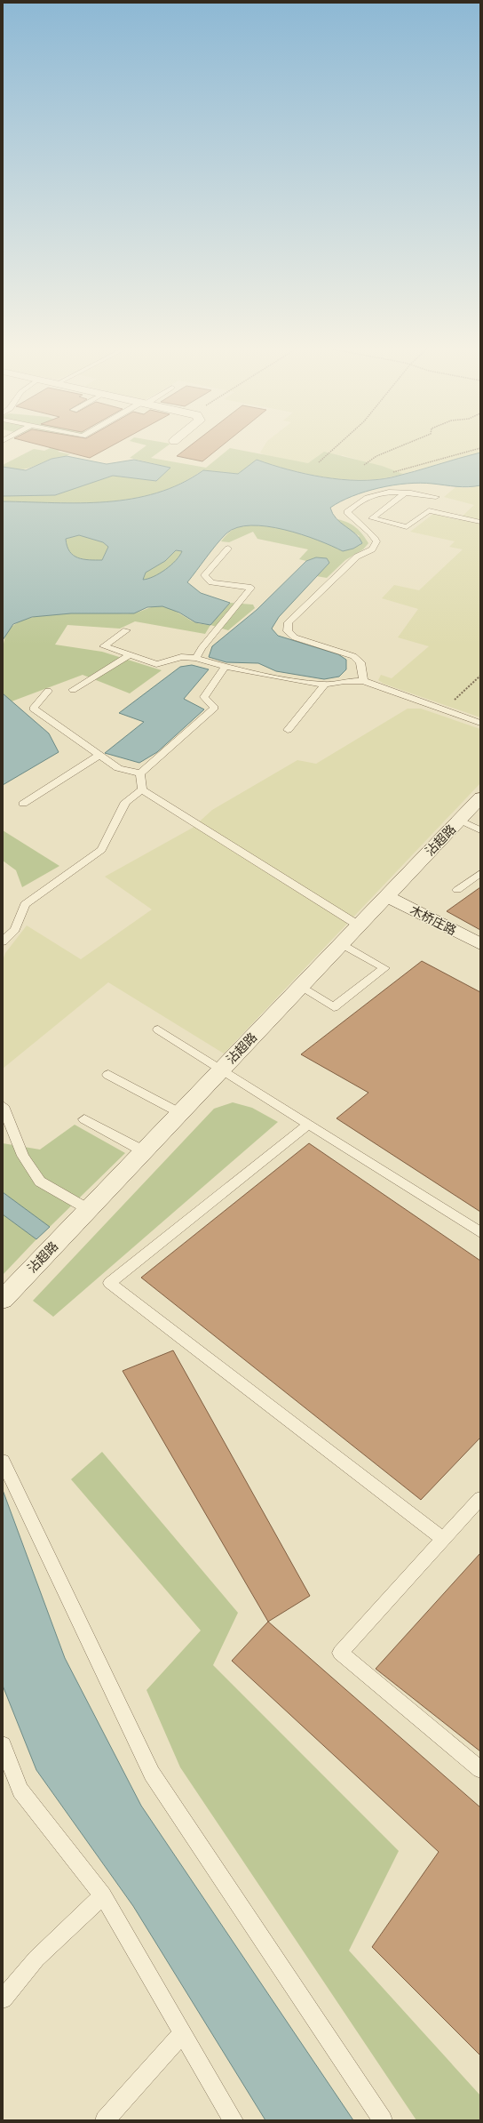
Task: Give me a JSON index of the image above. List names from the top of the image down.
{
  "streets": {
    "street": ["沾超路", "木桥庄路"]
  },
  "crossings": [
    ["沾超路", "木桥庄路"]
  ]
}
